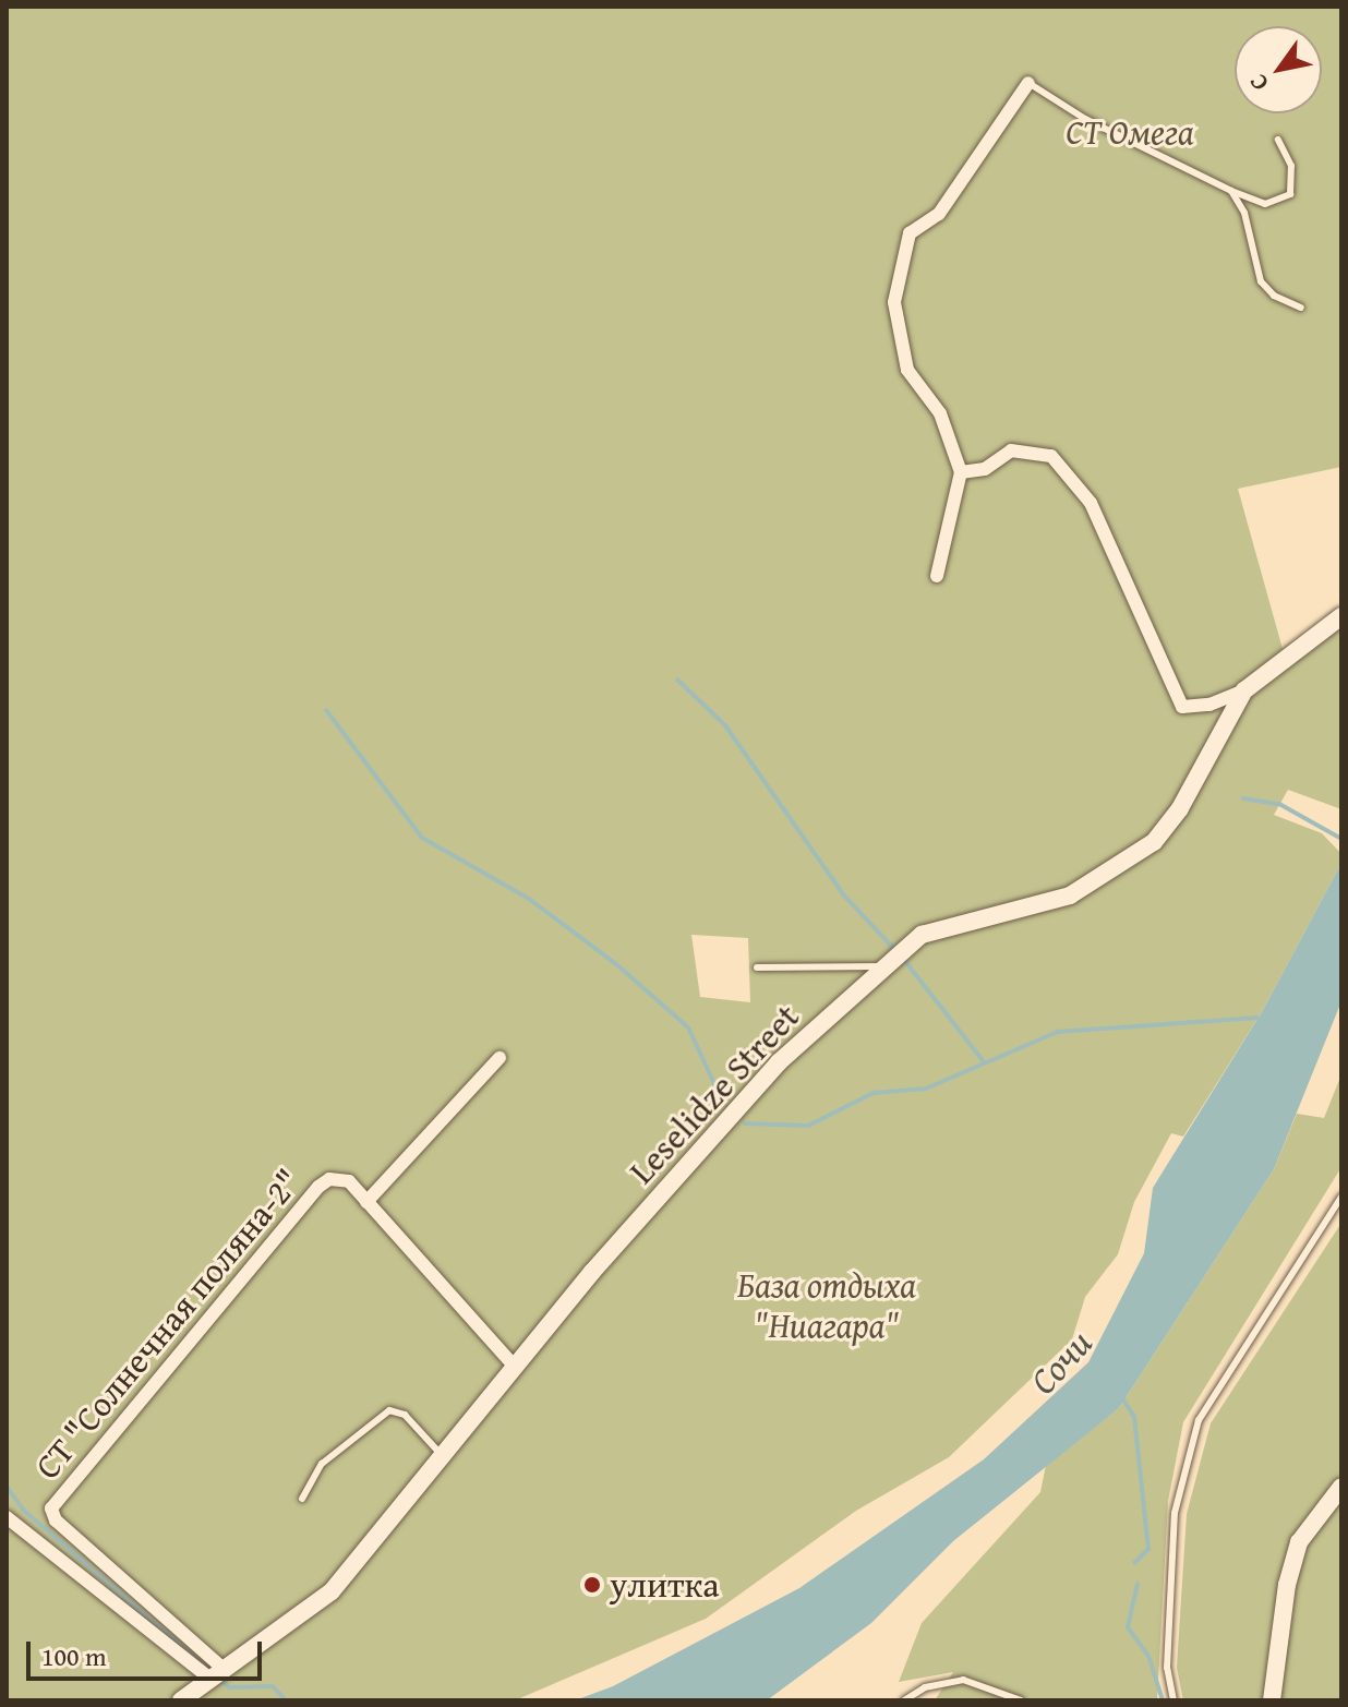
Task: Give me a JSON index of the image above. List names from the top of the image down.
{
  "streets": {
    "street": ["Leselidze Street", "СТ \"Солнечная поляна-2\""]
  },
  "crossings": [
    ["Leselidze Street", "СТ \"Солнечная поляна-2\""]
  ],
  "water": ["Сочи"],
  "parks": ["СТ Омега", "База отдыха \"Ниагара\""],
  "places": ["улитка"],
  "scale_bar": "100 m",
  "north": "bottom left"
}
